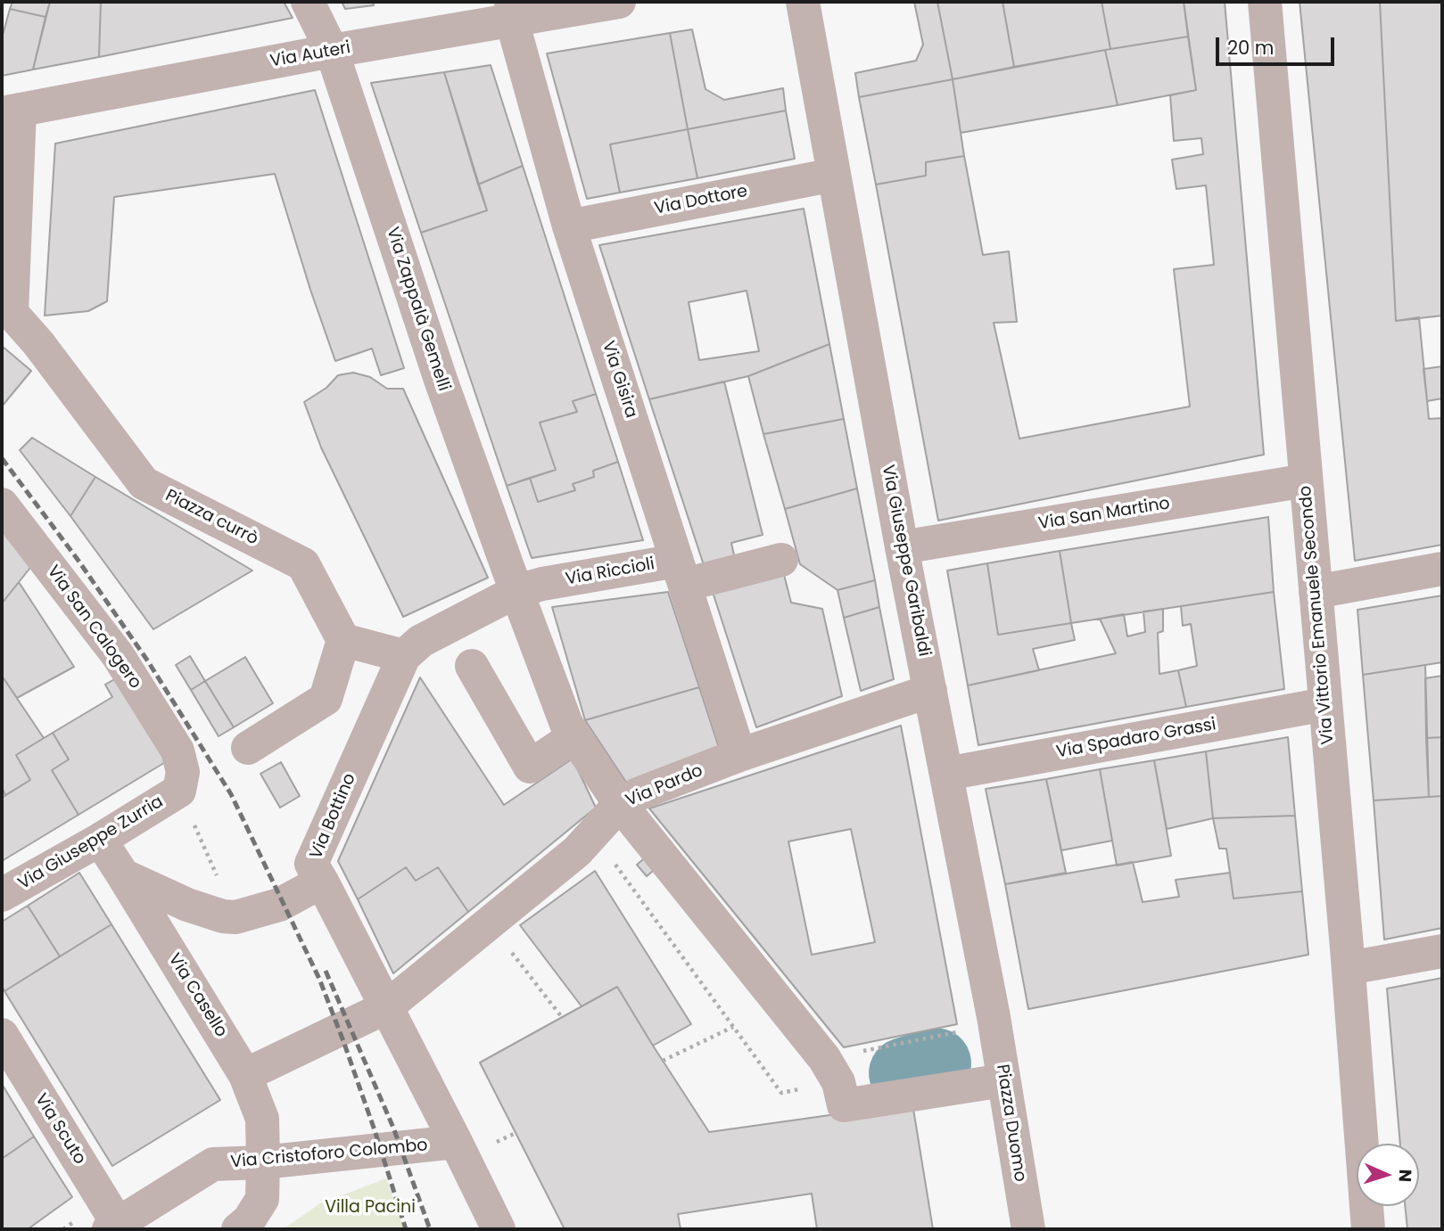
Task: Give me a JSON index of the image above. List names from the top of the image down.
{
  "streets": {
    "street": [
      "Via Auteri",
      "Via Dottore",
      "Via Zappalà Gemelli",
      "Via Gisira",
      "Via San Martino",
      "Piazza currò",
      "Via Giuseppe Garibaldi",
      "Via Riccioli",
      "Via Vittorio Emanuele Secondo",
      "Via San Calogero",
      "Via Spadaro Grassi",
      "Via Pardo",
      "Via Bottino",
      "Via Giuseppe Zurria",
      "Via Casello",
      "Piazza Duomo",
      "Via Scuto",
      "Via Cristoforo Colombo"
    ]
  },
  "crossings": [
    ["Via Auteri", "Via Zappalà Gemelli"],
    ["Via Auteri", "Via Gisira"],
    ["Via Auteri", "Piazza currò"],
    ["Via Dottore", "Via Gisira"],
    ["Via Dottore", "Via Giuseppe Garibaldi"],
    ["Via Zappalà Gemelli", "Via Riccioli"],
    ["Via Zappalà Gemelli", "Via Pardo"],
    ["Via Zappalà Gemelli", "Piazza Duomo"],
    ["Via Gisira", "Via Riccioli"],
    ["Via Gisira", "Via Pardo"],
    ["Via San Martino", "Via Giuseppe Garibaldi"],
    ["Via San Martino", "Via Vittorio Emanuele Secondo"],
    ["Via Giuseppe Garibaldi", "Via Spadaro Grassi"],
    ["Via Giuseppe Garibaldi", "Via Pardo"],
    ["Via Giuseppe Garibaldi", "Piazza Duomo"],
    ["Via Riccioli", "Via Bottino"],
    ["Via Vittorio Emanuele Secondo", "Via Spadaro Grassi"],
    ["Via San Calogero", "Via Giuseppe Zurria"],
    ["Via Pardo", "Via Bottino"],
    ["Via Pardo", "Via Casello"],
    ["Via Bottino", "Via Cristoforo Colombo"],
    ["Via Giuseppe Zurria", "Via Casello"],
    ["Via Casello", "Via Cristoforo Colombo"],
    ["Via Scuto", "Via Cristoforo Colombo"]
  ],
  "parks": ["Villa Pacini"],
  "scale_bar": "20 m",
  "north": "right"
}
